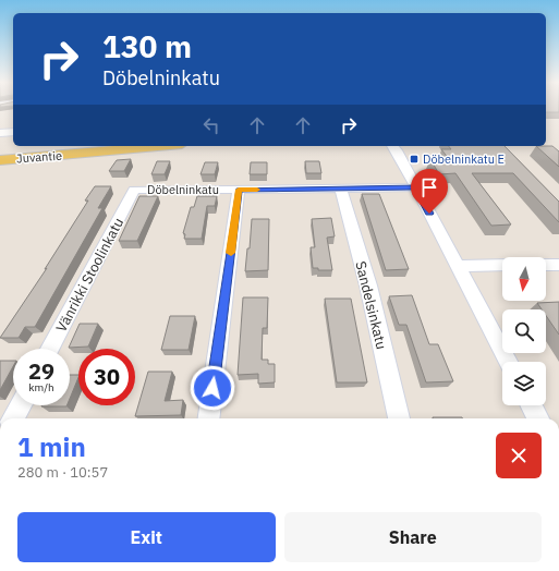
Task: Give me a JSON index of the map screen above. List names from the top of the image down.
{
  "streets": {
    "main road": ["Juvantie"],
    "street": ["Döbelninkatu", "Vänrikki Stoolinkatu", "Sandelsinkatu"]
  },
  "crossings": [
    ["Döbelninkatu", "Vänrikki Stoolinkatu"],
    ["Döbelninkatu", "Sandelsinkatu"]
  ],
  "places": {
    "transit": ["Döbelninkatu E"]
  },
  "north": "bottom",
  "page": {
    "turn": ["130 m", "Döbelninkatu"],
    "speed": "29 km/h",
    "limit": "30",
    "heading": ["1 min", "280 m · 10:57"],
    "buttons": ["Exit", "Share"]
  }
}
